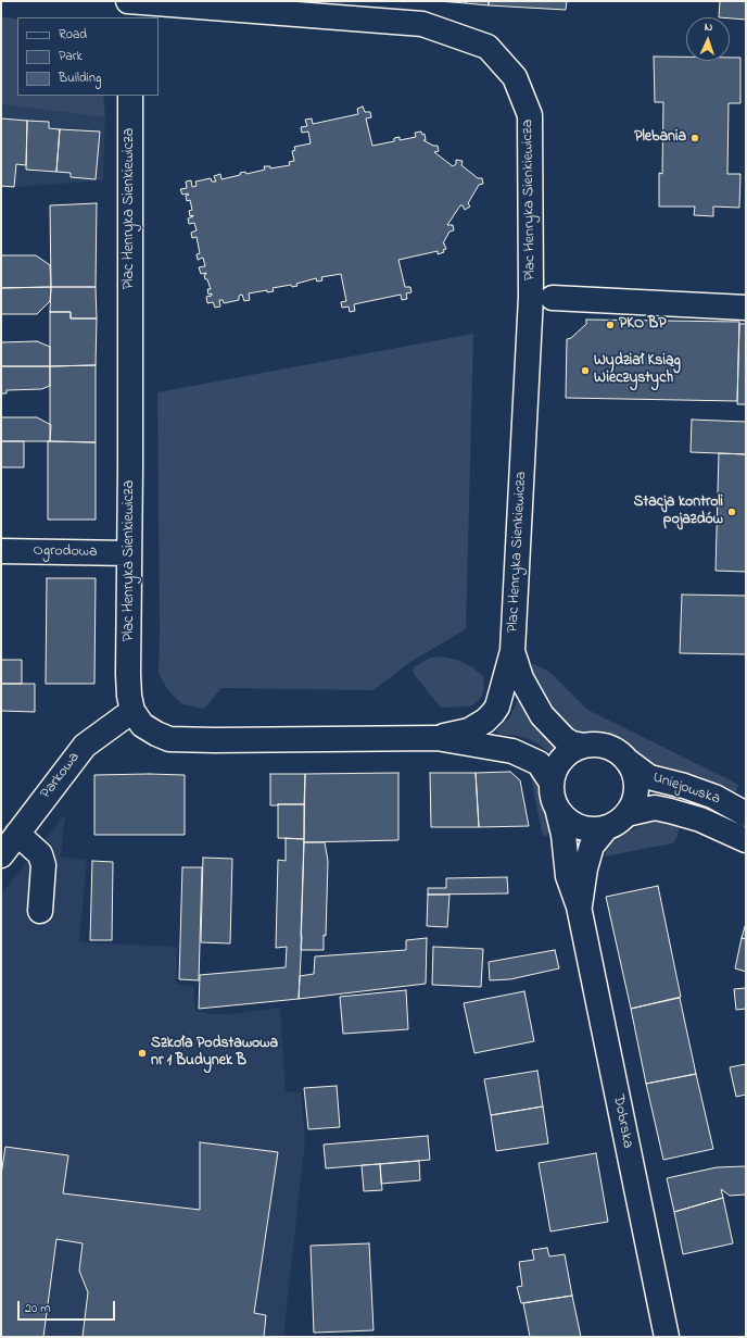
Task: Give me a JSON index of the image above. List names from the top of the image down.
{
  "streets": {
    "street": [
      "Plac Henryka Sienkiewicza",
      "Ogrodowa",
      "Parkowa",
      "Uniejowska",
      "Dobrska"
    ]
  },
  "crossings": [
    ["Plac Henryka Sienkiewicza", "Ogrodowa"],
    ["Plac Henryka Sienkiewicza", "Parkowa"],
    ["Plac Henryka Sienkiewicza", "Uniejowska"],
    ["Plac Henryka Sienkiewicza", "Dobrska"],
    ["Uniejowska", "Dobrska"]
  ],
  "places": [
    "Plebania",
    "PKO BP",
    "Wydział Ksiąg Wieczystych",
    "Stacja kontroli pojazdów",
    "Szkoła Podstawowa nr 1 Budynek B"
  ],
  "legend": ["Road", "Park", "Building"],
  "scale_bar": "20 m",
  "north": "top"
}
